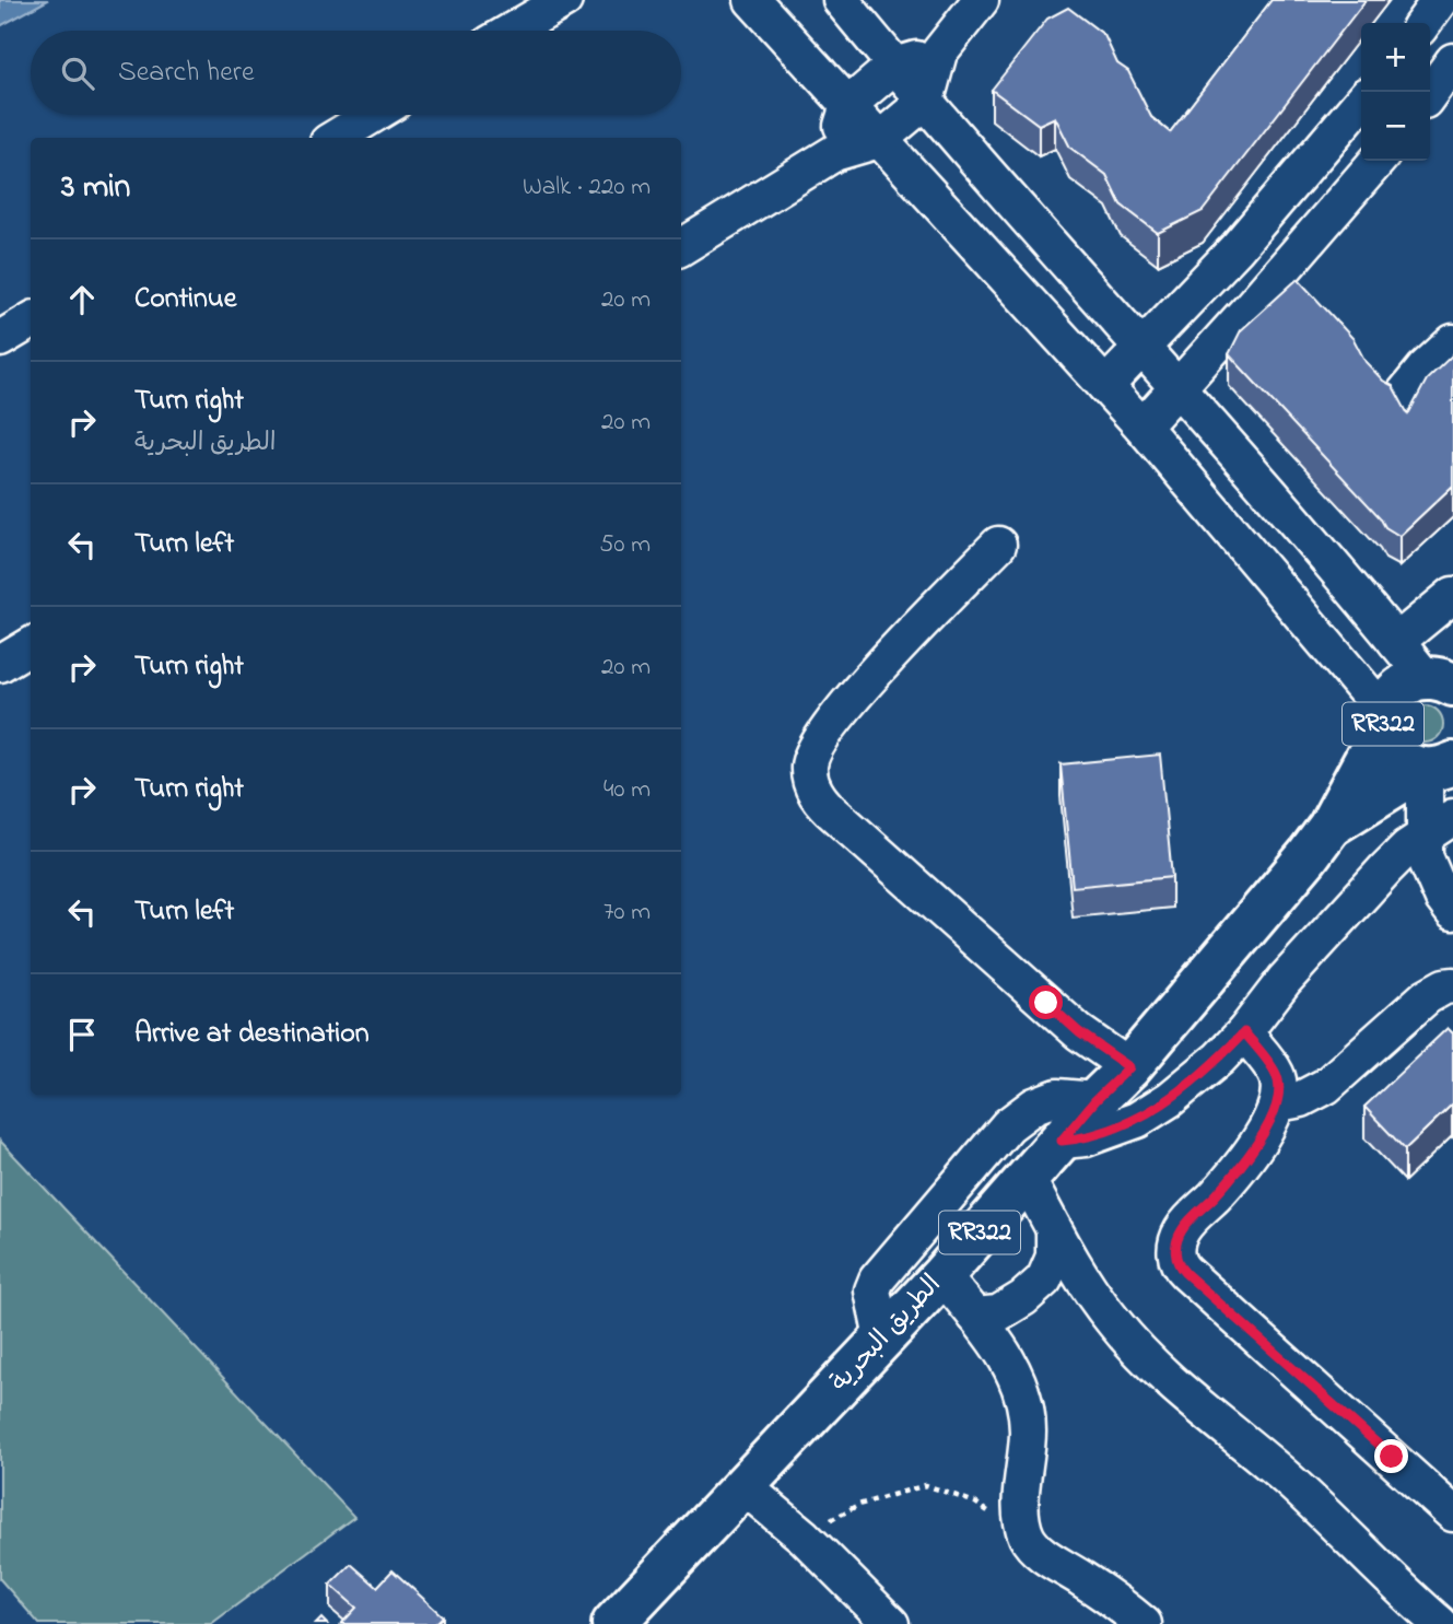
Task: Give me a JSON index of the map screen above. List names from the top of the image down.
{
  "streets": {
    "main road": ["RR322", "الطريق البحرية"]
  },
  "crossings": [
    ["RR322", "الطريق البحرية"]
  ],
  "page": {
    "map_buttons": ["+", "−"],
    "search": "Search here",
    "heading": ["3 min", "Walk · 220 m"],
    "list": [
      ["Continue", "20 m"],
      ["Turn right", "الطريق البحرية", "20 m"],
      ["Turn left", "50 m"],
      ["Turn right", "20 m"],
      ["Turn right", "40 m"],
      ["Turn left", "70 m"],
      "Arrive at destination"
    ]
  }
}
